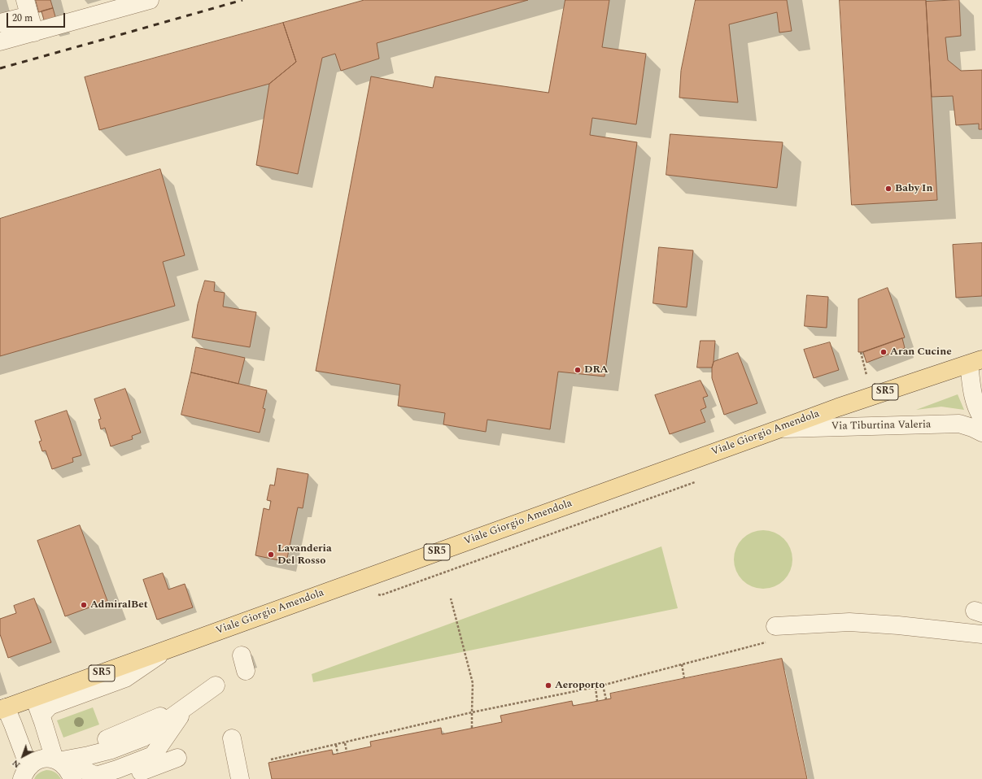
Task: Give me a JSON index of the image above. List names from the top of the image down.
{
  "streets": {
    "main road": ["SR5", "Viale Giorgio Amendola"],
    "street": ["Via Tiburtina Valeria"]
  },
  "crossings": [
    ["Via Tiburtina Valeria", "Viale Giorgio Amendola"]
  ],
  "places": [
    "Baby In",
    "Aran Cucine",
    "DRA",
    "Lavanderia Del Rosso",
    "AdmiralBet",
    "Aeroporto"
  ],
  "scale_bar": "20 m",
  "north": "bottom left"
}
